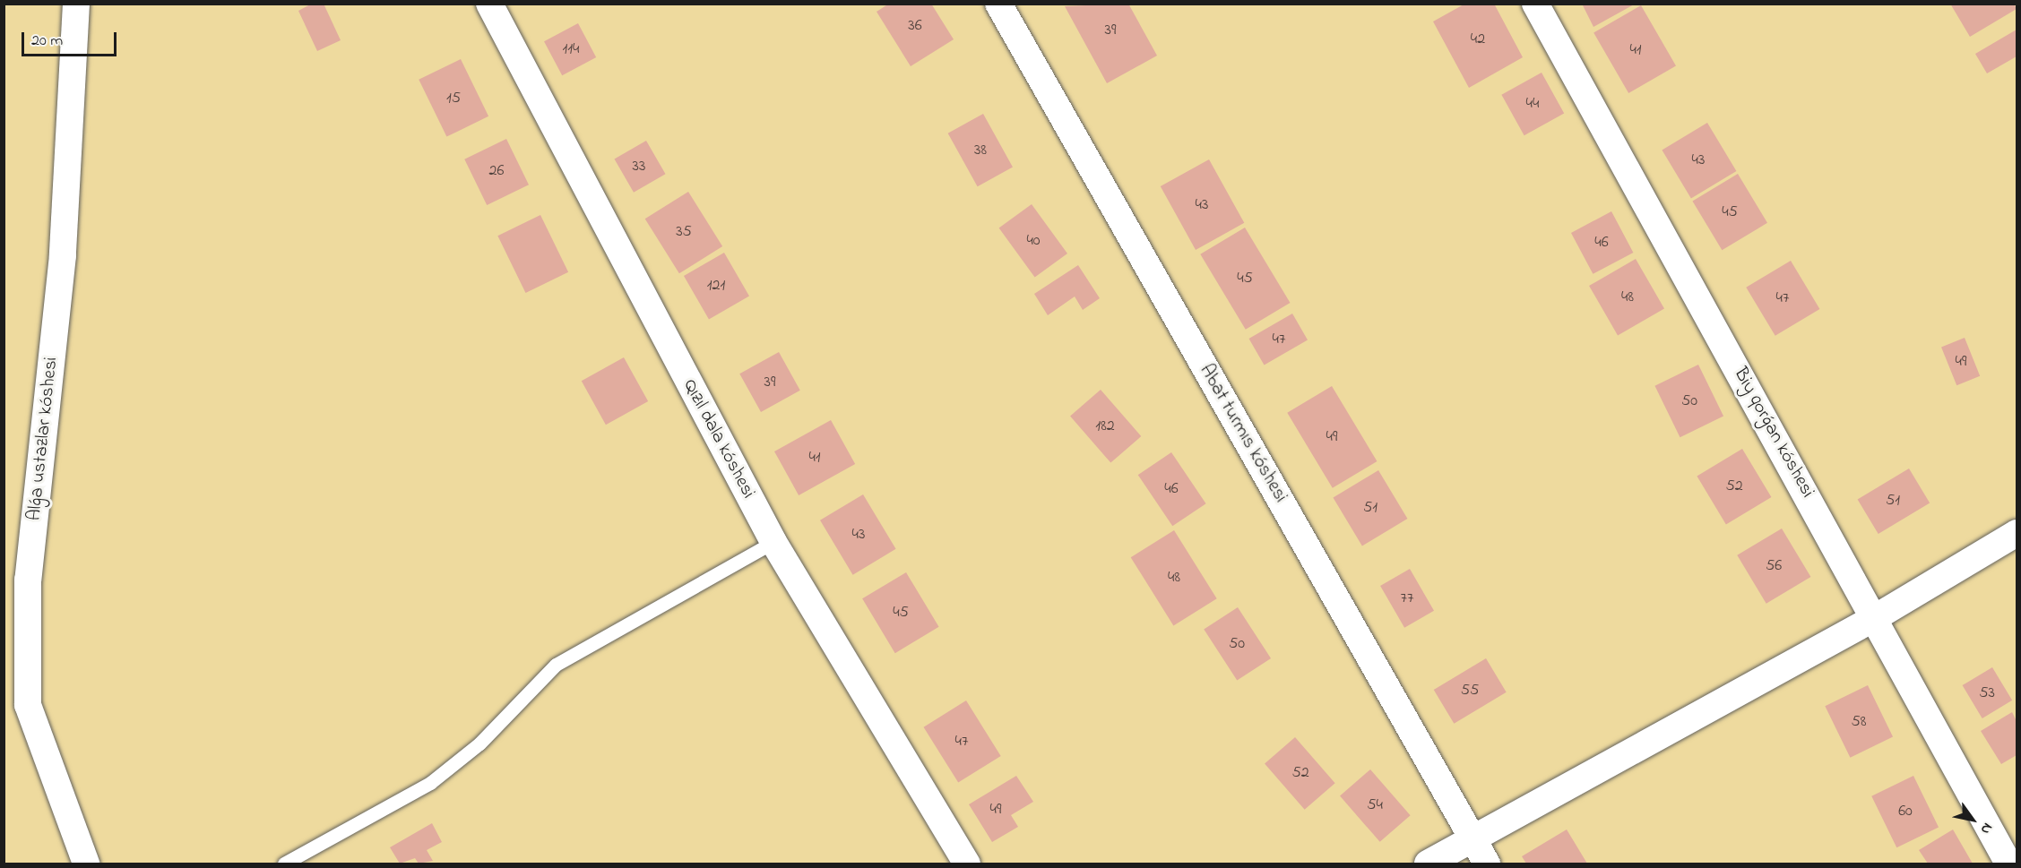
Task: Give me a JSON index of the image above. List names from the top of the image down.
{
  "streets": {
    "street": [
      "Biy qorǵan kóshesi",
      "Abat turmıs kóshesi",
      "Alǵa ustazlar kóshesi",
      "Qızıl dala kóshesi"
    ]
  },
  "house_numbers": [
    "36",
    "39",
    "42",
    "114",
    "41",
    "15",
    "44",
    "38",
    "43",
    "33",
    "26",
    "43",
    "45",
    "35",
    "40",
    "46",
    "45",
    "121",
    "48",
    "47",
    "47",
    "49",
    "39",
    "50",
    "182",
    "49",
    "41",
    "52",
    "46",
    "51",
    "51",
    "43",
    "56",
    "48",
    "77",
    "45",
    "50",
    "55",
    "53",
    "58",
    "47",
    "52",
    "54",
    "49",
    "60"
  ],
  "scale_bar": "20 m",
  "north": "bottom right"
}
